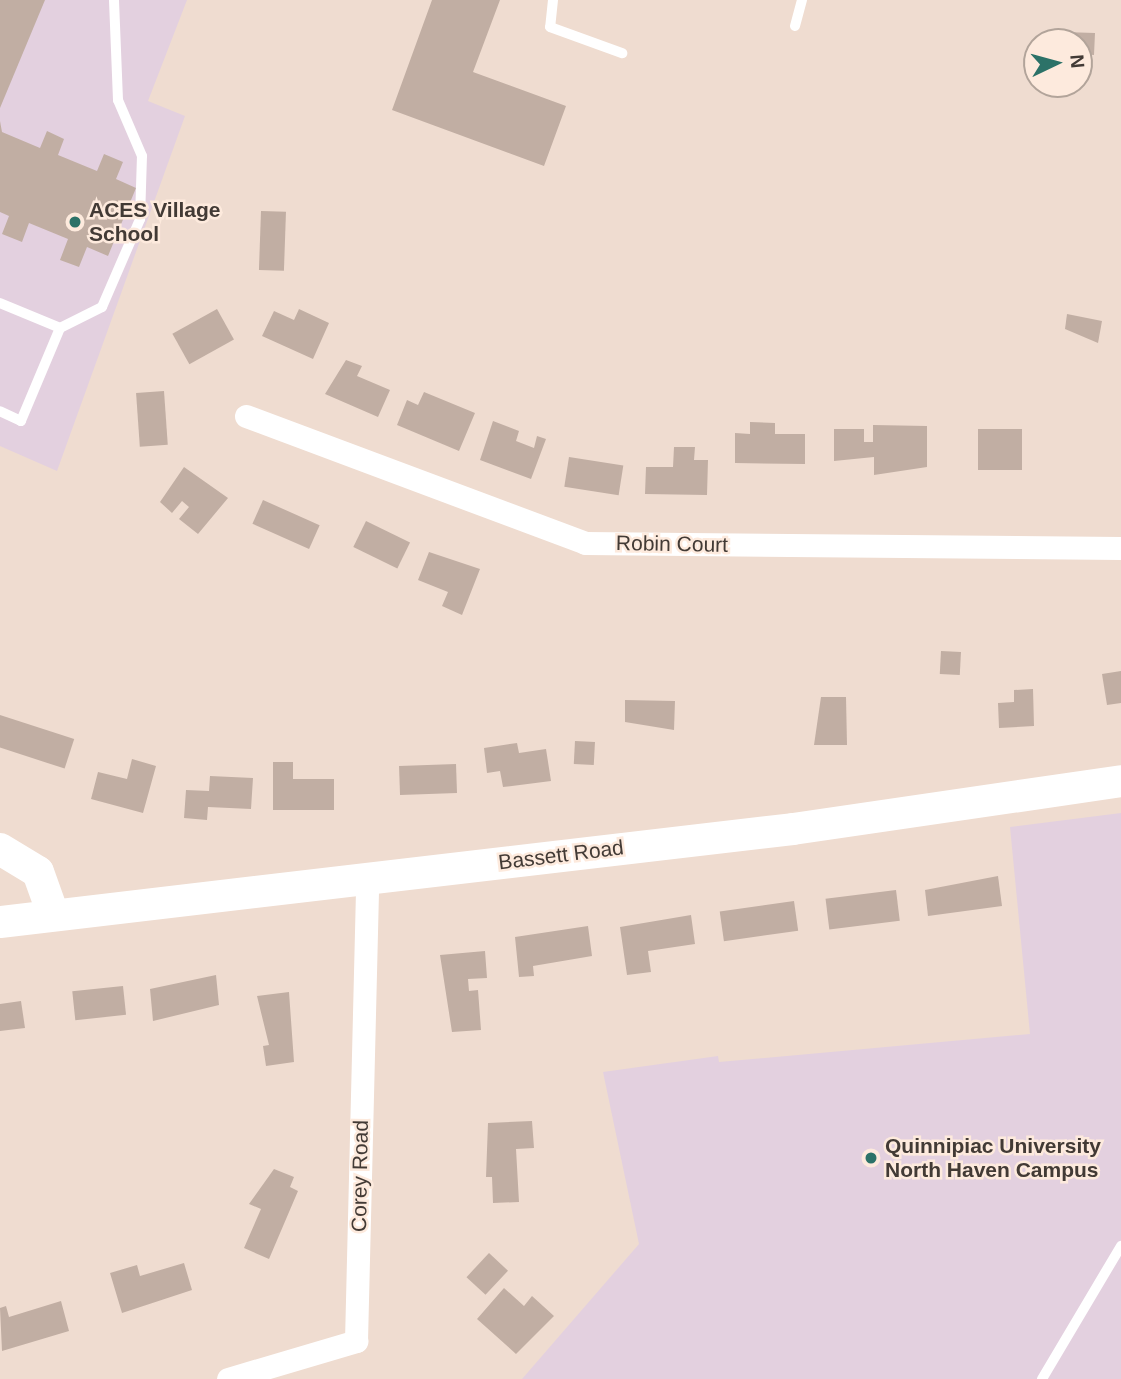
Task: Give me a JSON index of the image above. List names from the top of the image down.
{
  "streets": {
    "street": ["Robin Court", "Bassett Road", "Corey Road"]
  },
  "crossings": [
    ["Bassett Road", "Corey Road"]
  ],
  "places": ["ACES Village School", "Quinnipiac University North Haven Campus"],
  "north": "right"
}
